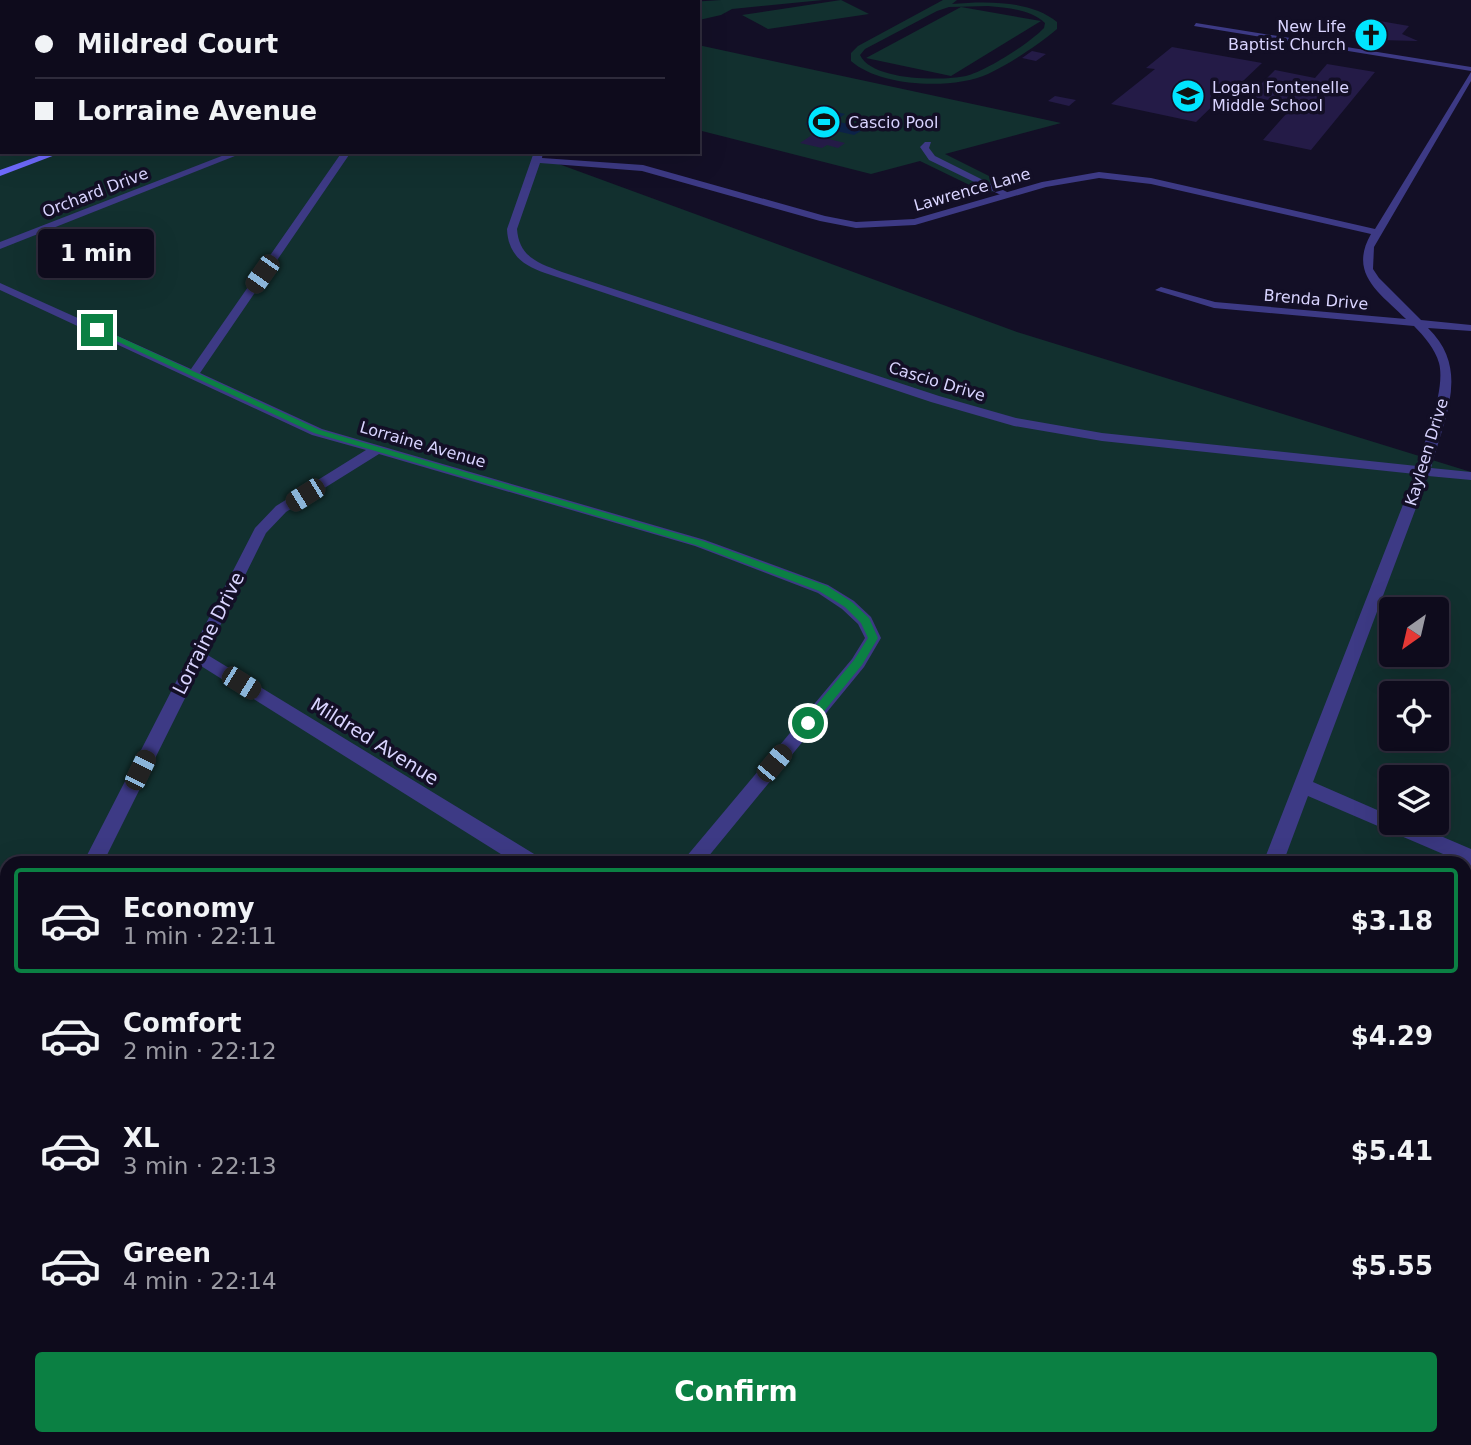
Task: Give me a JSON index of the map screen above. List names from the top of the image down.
{
  "streets": {
    "street": [
      "Lawrence Lane",
      "Orchard Drive",
      "Brenda Drive",
      "Cascio Drive",
      "Lorraine Avenue",
      "Kayleen Drive",
      "Lorraine Drive",
      "Mildred Avenue"
    ]
  },
  "crossings": [
    ["Lawrence Lane", "Cascio Drive"],
    ["Lawrence Lane", "Kayleen Drive"],
    ["Brenda Drive", "Kayleen Drive"],
    ["Cascio Drive", "Kayleen Drive"],
    ["Lorraine Avenue", "Lorraine Drive"],
    ["Lorraine Drive", "Mildred Avenue"]
  ],
  "places": {
    "church": ["New Life Baptist Church"],
    "school or university": ["Logan Fontenelle Middle School"],
    "sports": ["Cascio Pool"]
  },
  "north": "bottom left",
  "page": {
    "banner": ["Mildred Court", "Lorraine Avenue"],
    "bubble": "1 min",
    "list": [
      {
        "name": "Economy",
        "note": "1 min · 22:11",
        "value": "$3.18"
      },
      {
        "name": "Comfort",
        "note": "2 min · 22:12",
        "value": "$4.29"
      },
      {
        "name": "XL",
        "note": "3 min · 22:13",
        "value": "$5.41"
      },
      {
        "name": "Green",
        "note": "4 min · 22:14",
        "value": "$5.55"
      }
    ],
    "buttons": "Confirm"
  }
}
